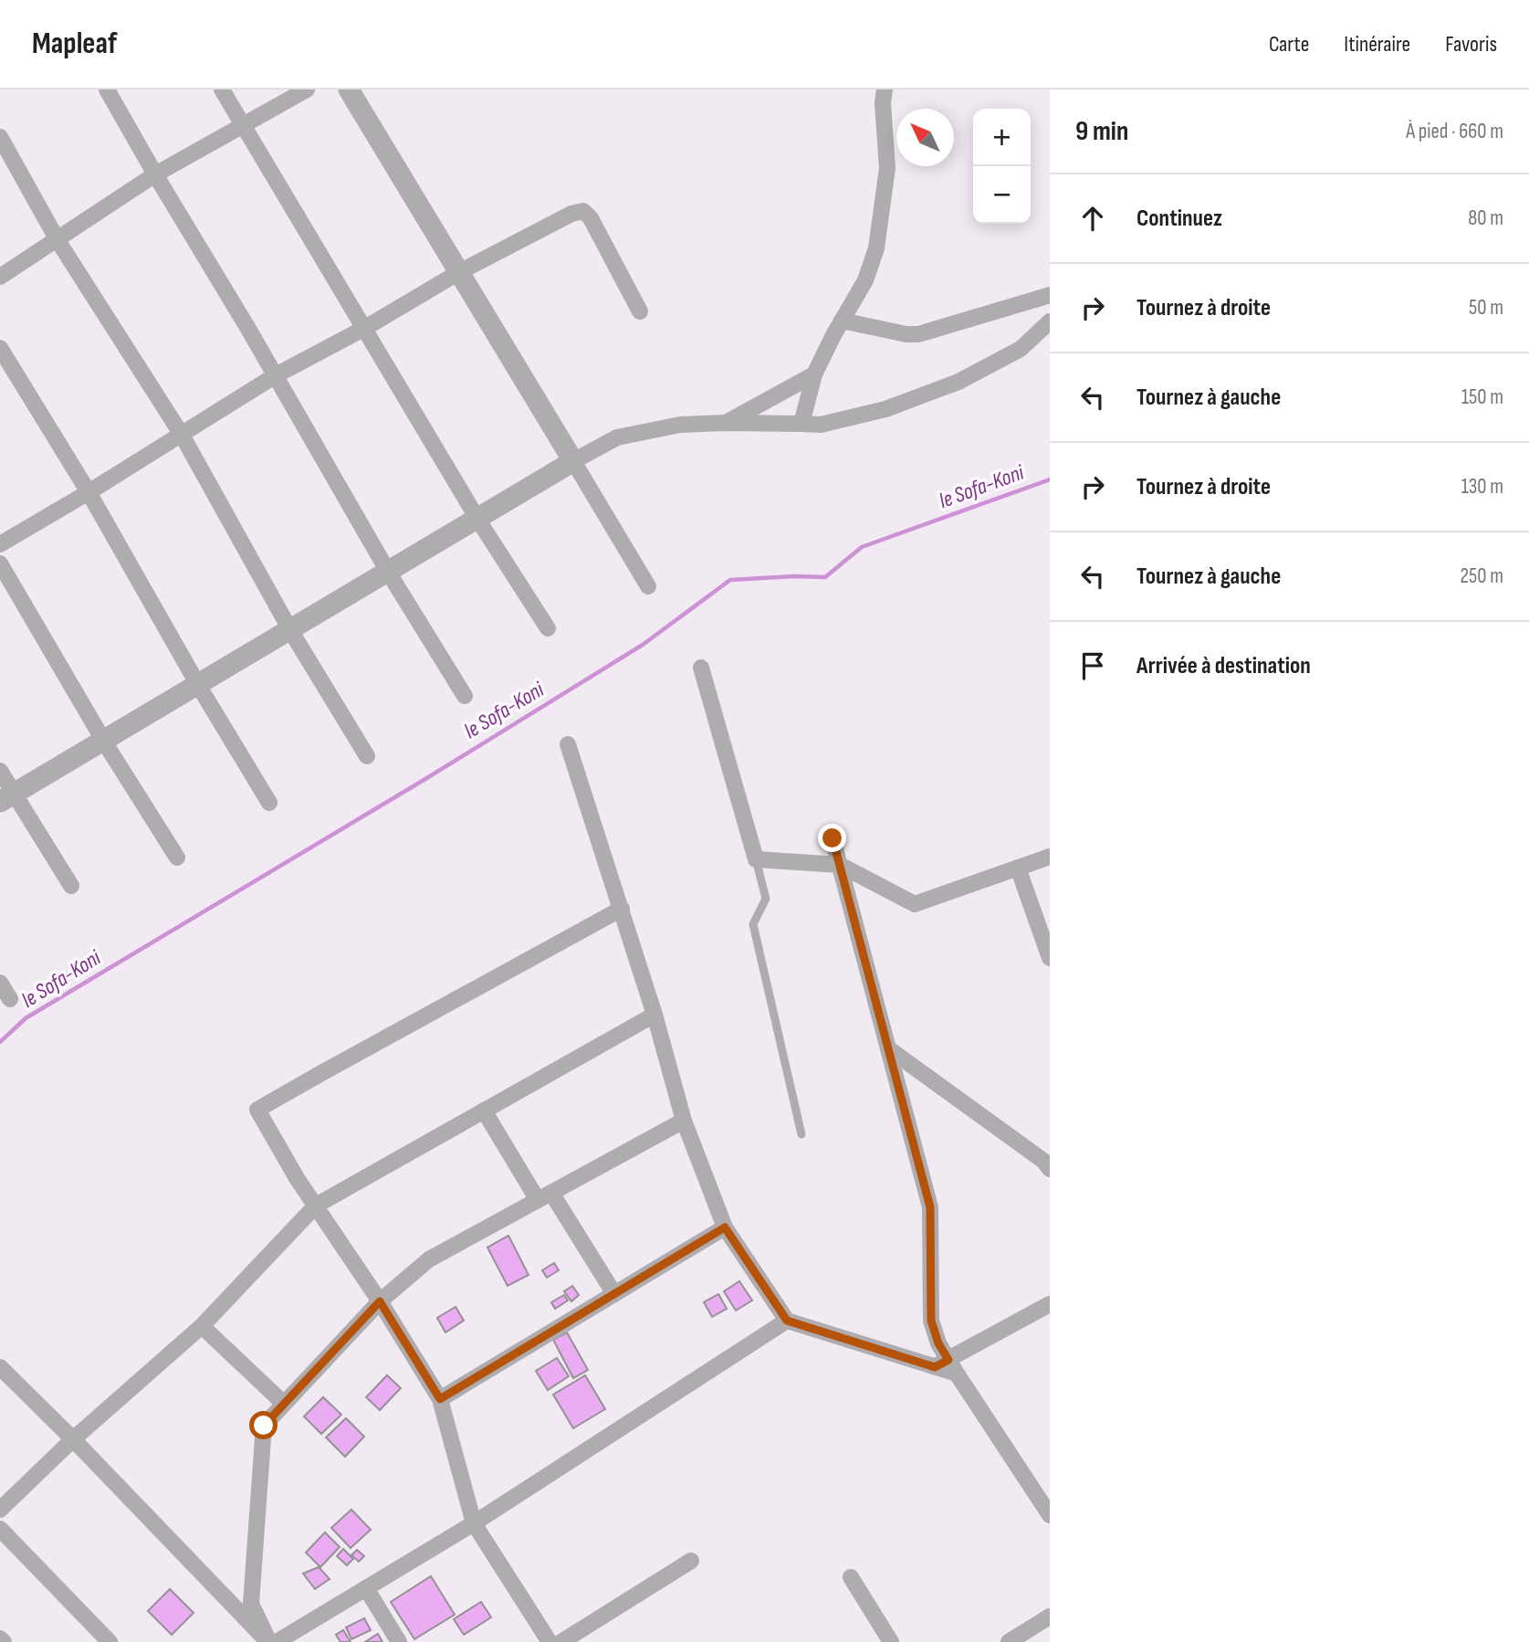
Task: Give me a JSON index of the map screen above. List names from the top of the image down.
{
  "water": ["le Sofa-Koni"],
  "north": "top left",
  "page": {
    "header": "Mapleaf",
    "nav": ["Carte", "Itinéraire", "Favoris"],
    "heading": ["9 min", "À pied · 660 m"],
    "map_buttons": ["+", "−"],
    "list": [
      ["Continuez", "80 m"],
      ["Tournez à droite", "50 m"],
      ["Tournez à gauche", "150 m"],
      ["Tournez à droite", "130 m"],
      ["Tournez à gauche", "250 m"],
      "Arrivée à destination"
    ]
  }
}
